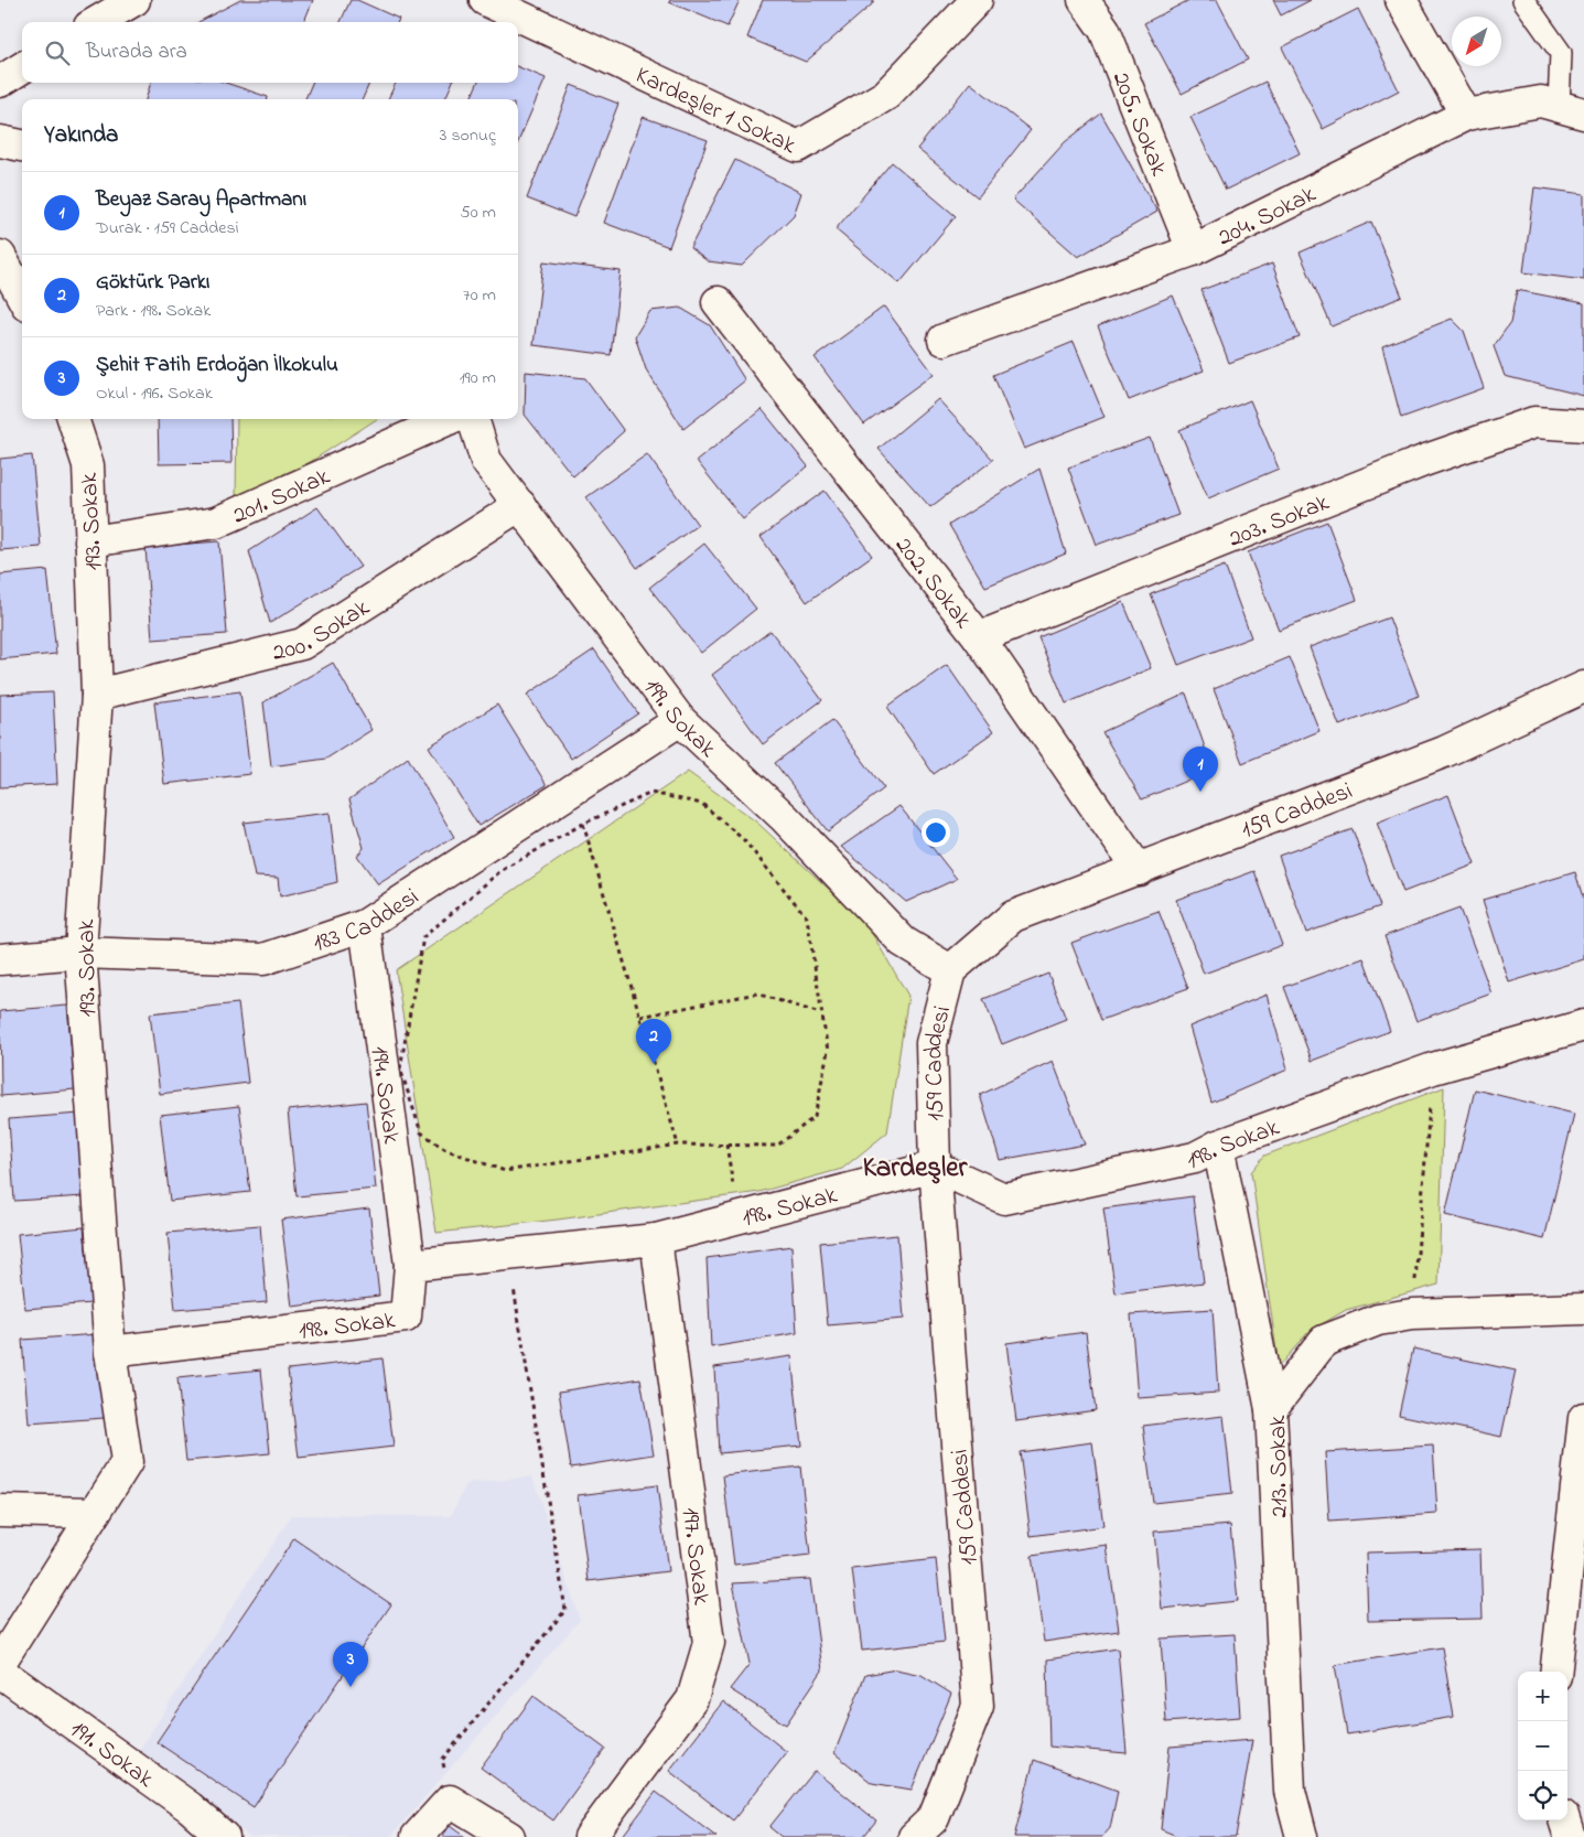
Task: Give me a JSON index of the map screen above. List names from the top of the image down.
{
  "streets": {
    "street": [
      "Kardeşler 1 Sokak",
      "205. Sokak",
      "204. Sokak",
      "201. Sokak",
      "203. Sokak",
      "193. Sokak",
      "202. Sokak",
      "200. Sokak",
      "199. Sokak",
      "159 Caddesi",
      "183 Caddesi",
      "194. Sokak",
      "198. Sokak",
      "213. Sokak",
      "197. Sokak",
      "191. Sokak"
    ]
  },
  "crossings": [
    ["205. Sokak", "204. Sokak"],
    ["201. Sokak", "193. Sokak"],
    ["203. Sokak", "202. Sokak"],
    ["193. Sokak", "200. Sokak"],
    ["193. Sokak", "183 Caddesi"],
    ["193. Sokak", "198. Sokak"],
    ["202. Sokak", "159 Caddesi"],
    ["200. Sokak", "199. Sokak"],
    ["199. Sokak", "159 Caddesi"],
    ["199. Sokak", "183 Caddesi"],
    ["159 Caddesi", "198. Sokak"],
    ["183 Caddesi", "194. Sokak"],
    ["194. Sokak", "198. Sokak"],
    ["198. Sokak", "197. Sokak"]
  ],
  "districts": ["Kardeşler"],
  "north": "bottom left",
  "page": {
    "search": "Burada ara",
    "heading": ["Yakında", "3 sonuç"],
    "list": [
      {
        "mark": "1",
        "name": "Beyaz Saray Apartmanı",
        "note": "Durak · 159 Caddesi",
        "value": "50 m"
      },
      {
        "mark": "2",
        "name": "Göktürk Parkı",
        "note": "Park · 198. Sokak",
        "value": "70 m"
      },
      {
        "mark": "3",
        "name": "Şehit Fatih Erdoğan İlkokulu",
        "note": "Okul · 196. Sokak",
        "value": "190 m"
      }
    ],
    "pins": ["1", "2", "3"],
    "map_buttons": ["+", "−"]
  }
}
